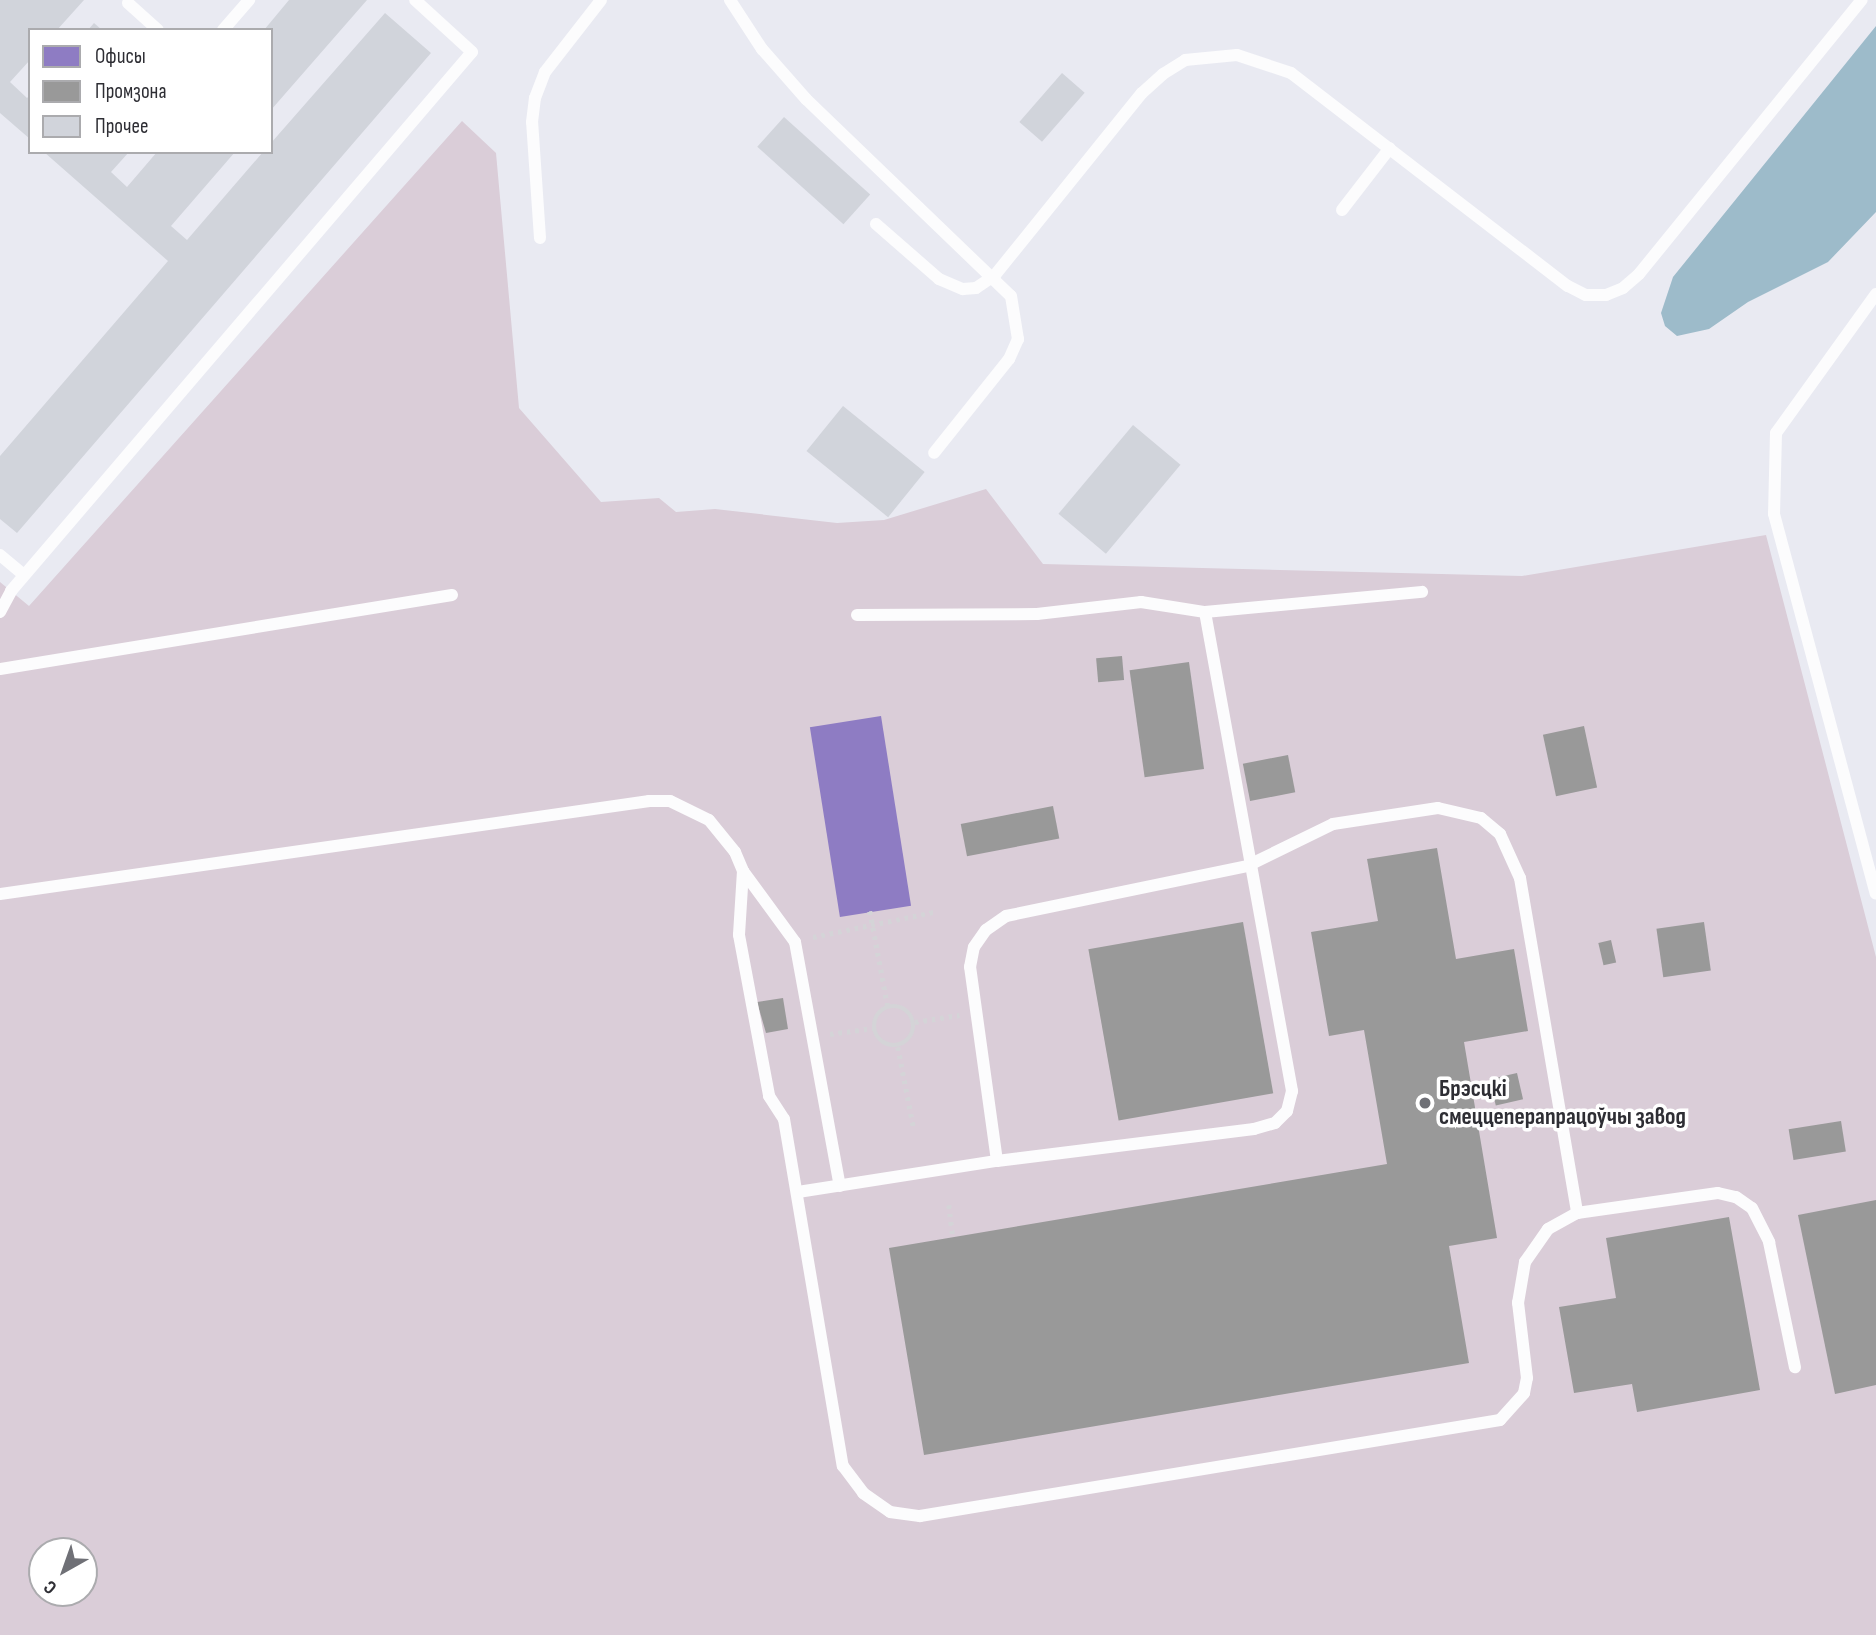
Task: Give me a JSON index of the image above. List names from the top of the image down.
{
  "places": ["Брэсцкі смеццеперапрацоўчы завод"],
  "legend": ["Офисы", "Промзона", "Прочее"],
  "north": "bottom left"
}
